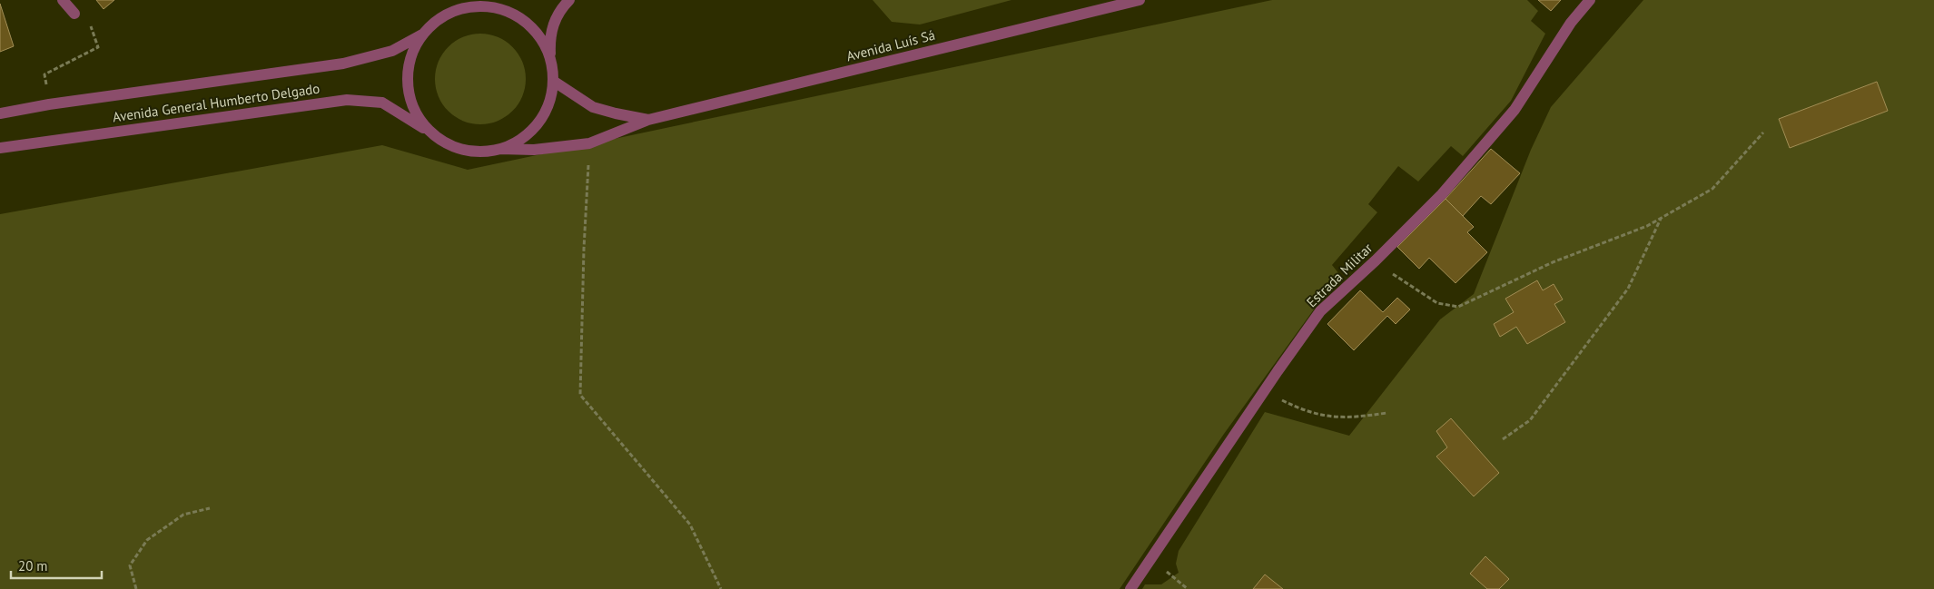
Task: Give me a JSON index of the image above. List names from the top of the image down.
{
  "streets": {
    "street": ["Avenida Luís Sá", "Avenida General Humberto Delgado", "Estrada Militar"]
  },
  "crossings": [
    ["Avenida Luís Sá", "Avenida General Humberto Delgado"]
  ],
  "scale_bar": "20 m"
}
